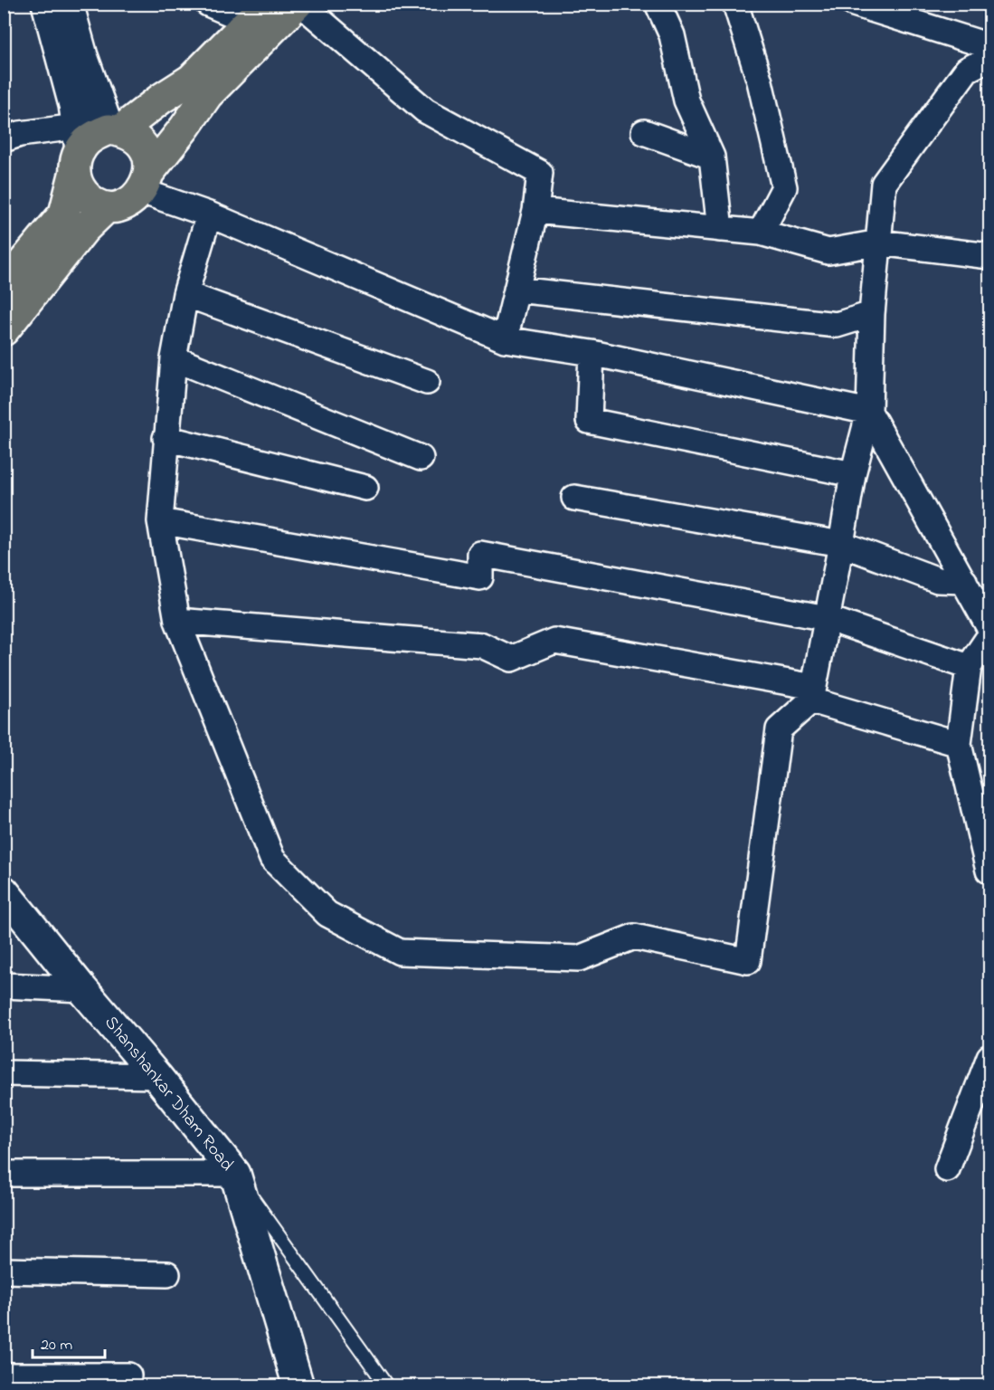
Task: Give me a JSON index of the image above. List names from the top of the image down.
{
  "streets": {
    "street": ["Shanshankar Dham Road"]
  },
  "scale_bar": "20 m"
}
